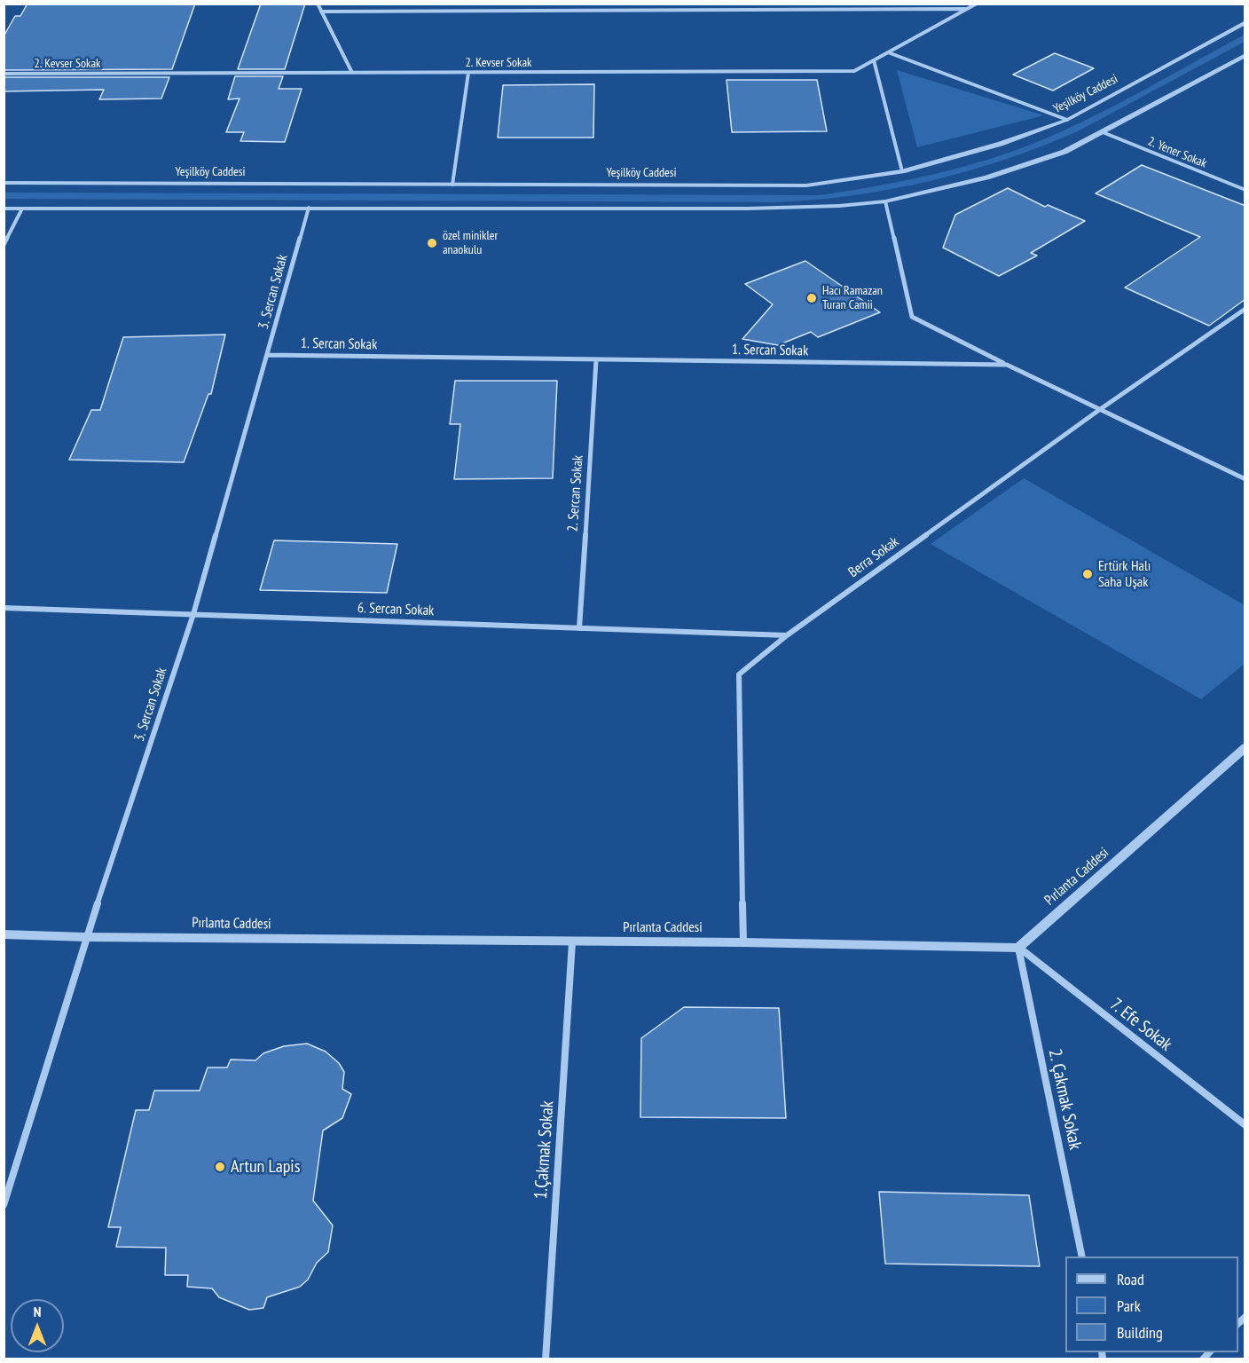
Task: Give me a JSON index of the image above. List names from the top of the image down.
{
  "streets": {
    "street": [
      "2. Kevser Sokak",
      "Yeşilköy Caddesi",
      "2. Yener Sokak",
      "3. Sercan Sokak",
      "1. Sercan Sokak",
      "2. Sercan Sokak",
      "Berra Sokak",
      "6. Sercan Sokak",
      "Pırlanta Caddesi",
      "7. Efe Sokak",
      "2. Çakmak Sokak",
      "1.Çakmak Sokak"
    ]
  },
  "crossings": [
    ["3. Sercan Sokak", "1. Sercan Sokak"],
    ["3. Sercan Sokak", "6. Sercan Sokak"],
    ["3. Sercan Sokak", "Pırlanta Caddesi"],
    ["1. Sercan Sokak", "2. Sercan Sokak"],
    ["1. Sercan Sokak", "Berra Sokak"],
    ["2. Sercan Sokak", "6. Sercan Sokak"],
    ["Berra Sokak", "6. Sercan Sokak"],
    ["Berra Sokak", "Pırlanta Caddesi"],
    ["Pırlanta Caddesi", "7. Efe Sokak"],
    ["Pırlanta Caddesi", "2. Çakmak Sokak"],
    ["Pırlanta Caddesi", "1.Çakmak Sokak"],
    ["7. Efe Sokak", "2. Çakmak Sokak"]
  ],
  "places": [
    "özel minikler anaokulu",
    "Hacı Ramazan Turan Camii",
    "Ertürk Halı Saha Uşak",
    "Artun Lapis"
  ],
  "legend": ["Road", "Park", "Building"],
  "north": "top"
}
